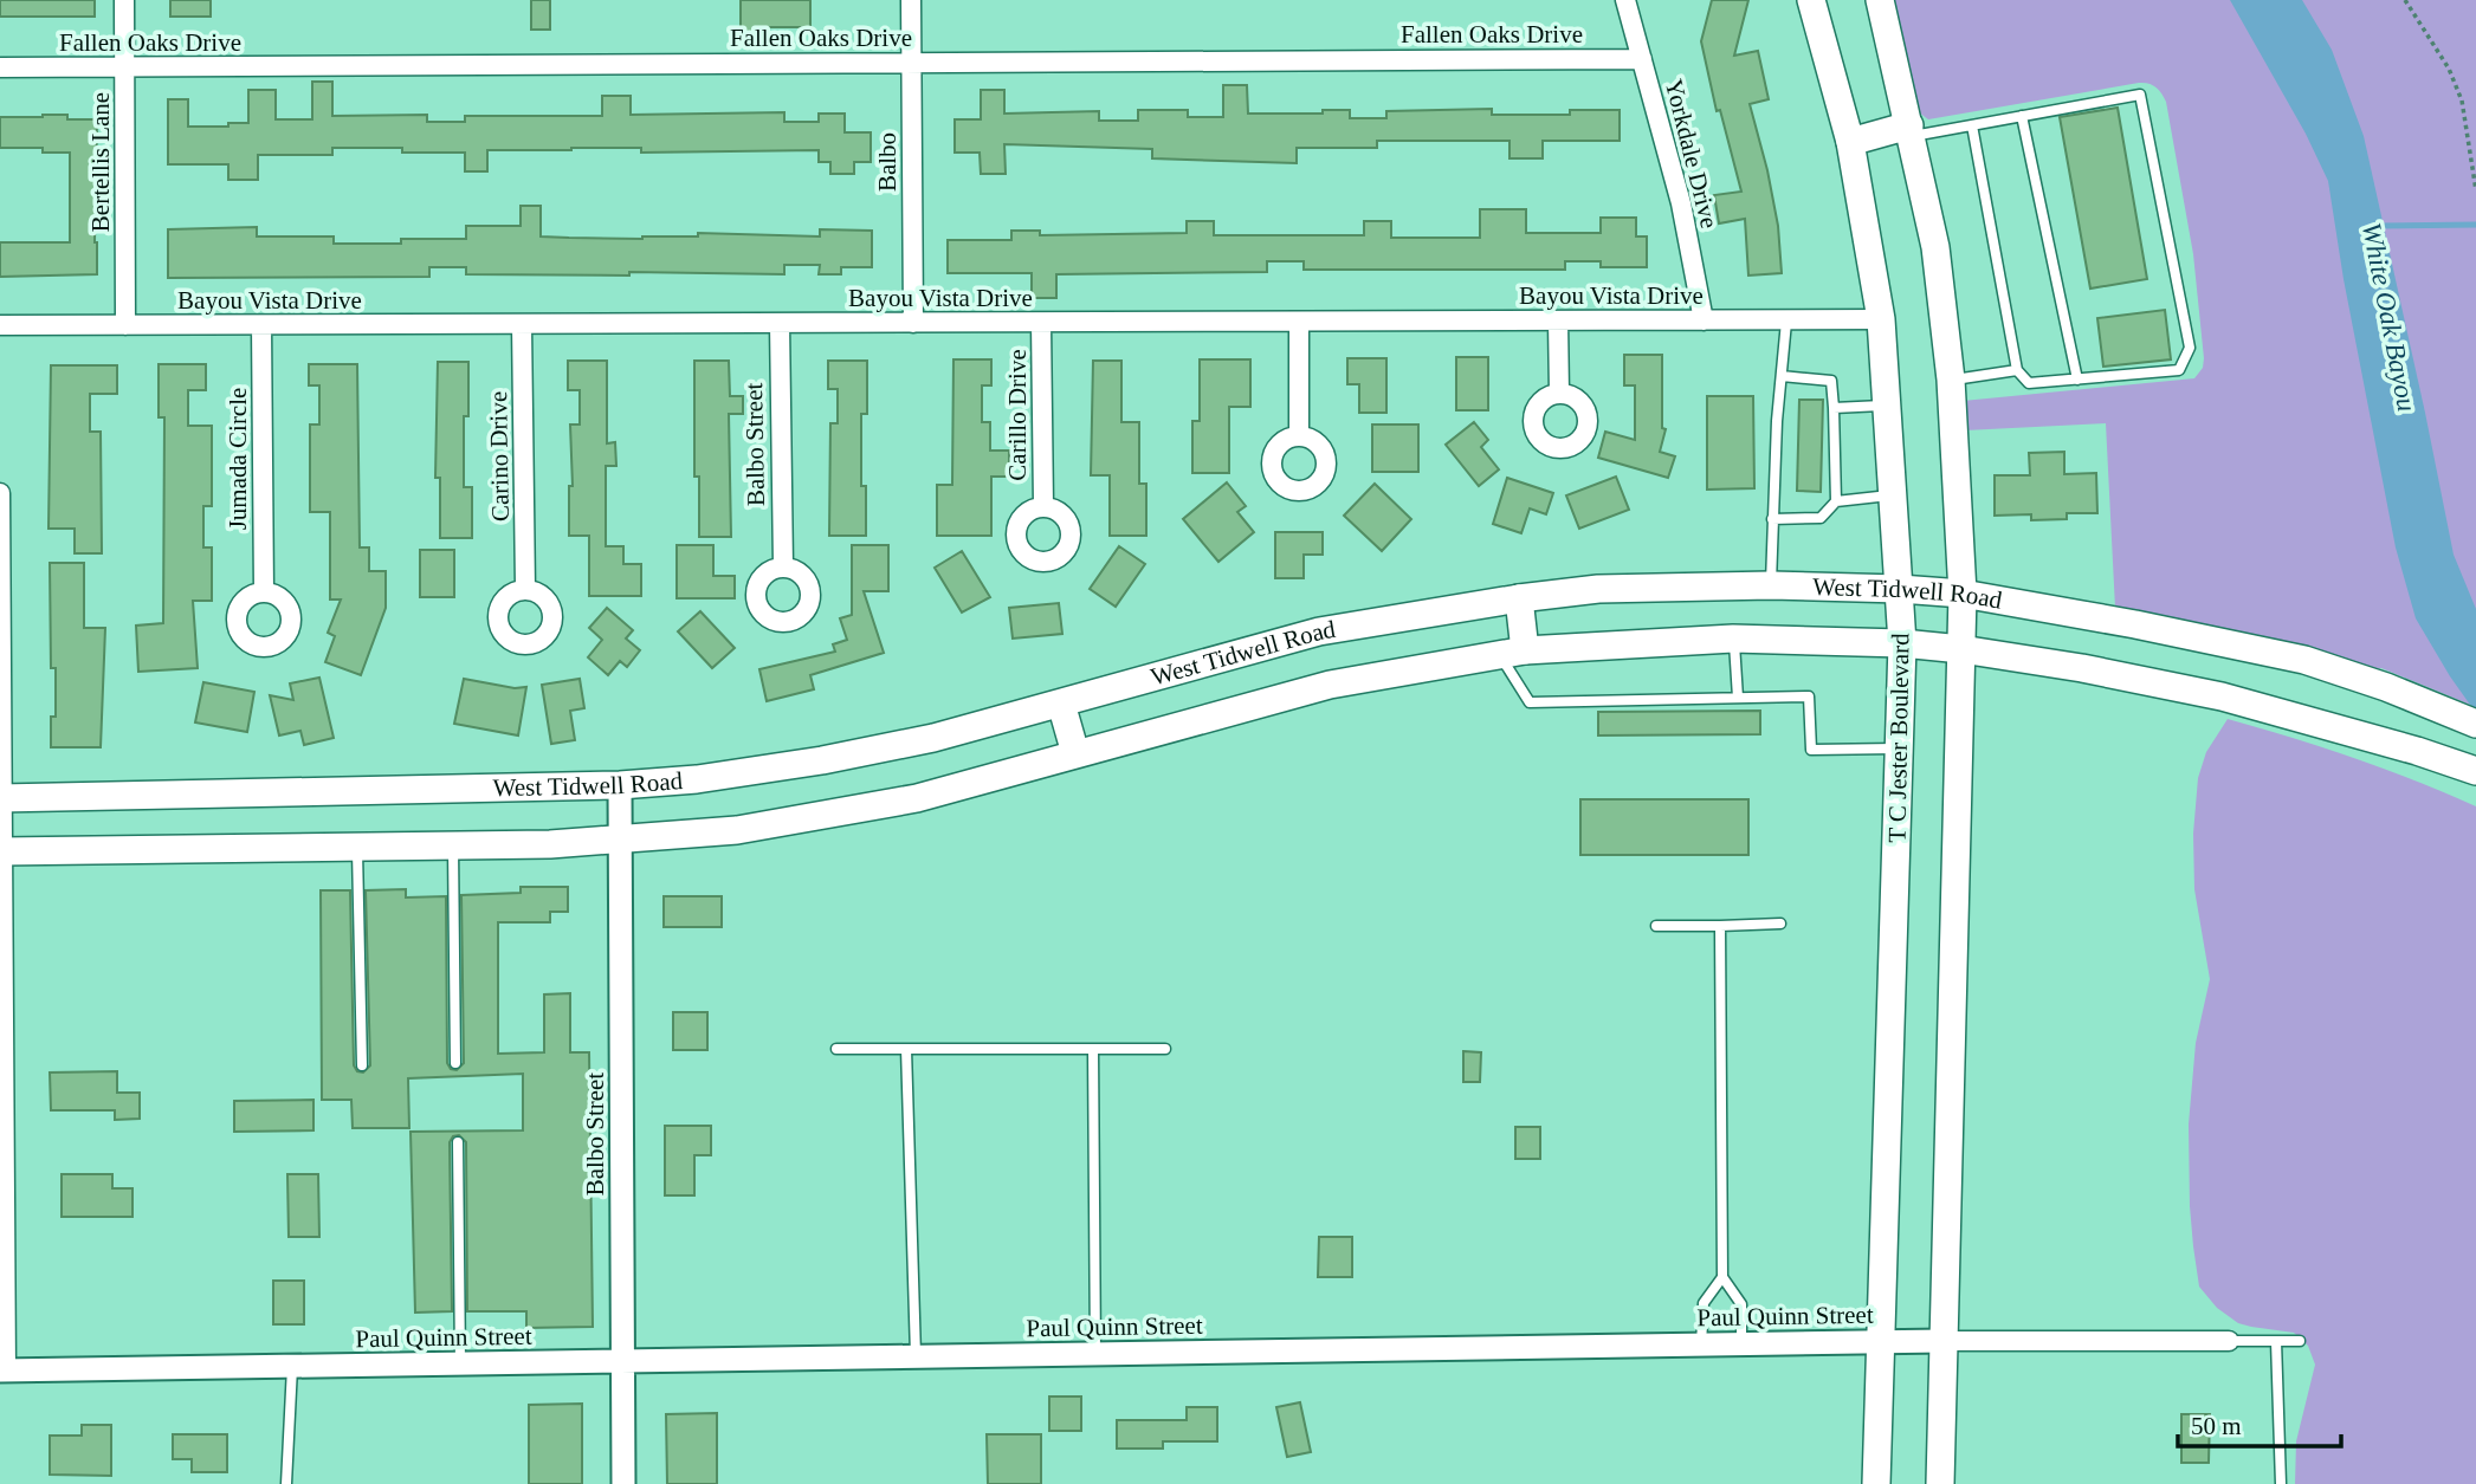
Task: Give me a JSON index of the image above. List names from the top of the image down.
{
  "streets": {
    "main road": ["West Tidwell Road", "T C Jester Boulevard"],
    "street": [
      "Fallen Oaks Drive",
      "Yorkdale Drive",
      "Bertellis Lane",
      "Balbo",
      "Bayou Vista Drive",
      "Carillo Drive",
      "Balbo Street",
      "Carino Drive",
      "Jumada Circle",
      "Paul Quinn Street"
    ]
  },
  "crossings": [
    ["Fallen Oaks Drive", "Yorkdale Drive"],
    ["Fallen Oaks Drive", "Bertellis Lane"],
    ["Fallen Oaks Drive", "Balbo"],
    ["Yorkdale Drive", "Bayou Vista Drive"],
    ["Bertellis Lane", "Bayou Vista Drive"],
    ["Balbo", "Bayou Vista Drive"],
    ["Bayou Vista Drive", "Carillo Drive"],
    ["Bayou Vista Drive", "Balbo Street"],
    ["Bayou Vista Drive", "Carino Drive"],
    ["Bayou Vista Drive", "Jumada Circle"],
    ["Bayou Vista Drive", "T C Jester Boulevard"],
    ["Balbo Street", "West Tidwell Road"],
    ["Balbo Street", "Paul Quinn Street"],
    ["West Tidwell Road", "T C Jester Boulevard"],
    ["T C Jester Boulevard", "Paul Quinn Street"]
  ],
  "water": ["White Oak Bayou"],
  "scale_bar": "50 m"
}
